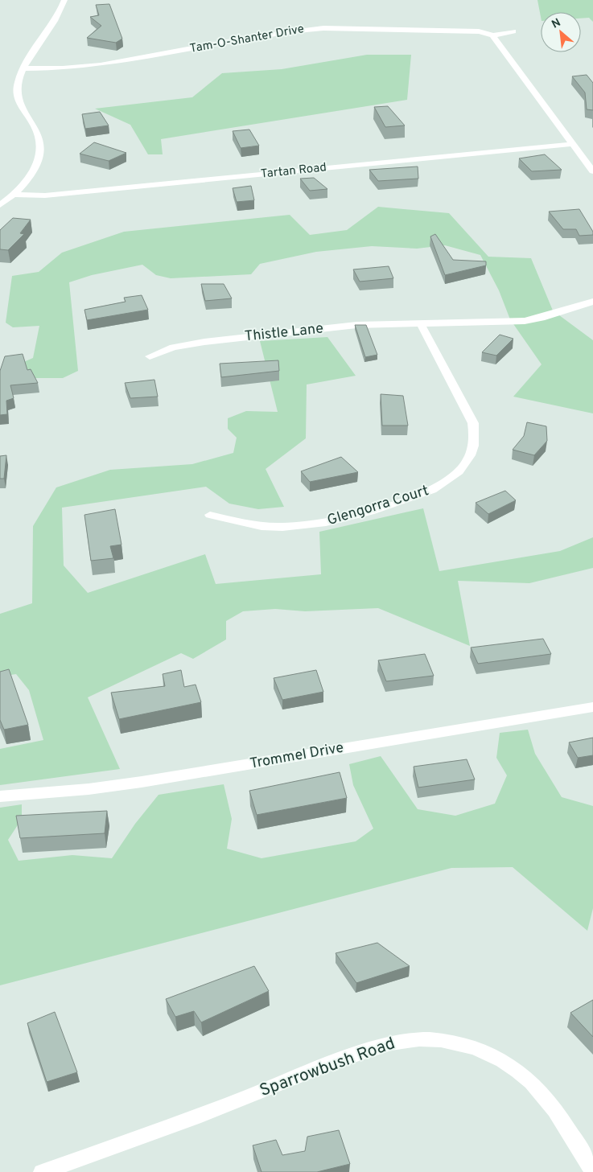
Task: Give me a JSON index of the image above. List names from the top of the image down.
{
  "streets": {
    "street": [
      "Tam-O-Shanter Drive",
      "Tartan Road",
      "Thistle Lane",
      "Glengorra Court",
      "Trommel Drive",
      "Sparrowbush Road"
    ]
  },
  "crossings": [
    ["Thistle Lane", "Glengorra Court"]
  ],
  "north": "top left"
}
